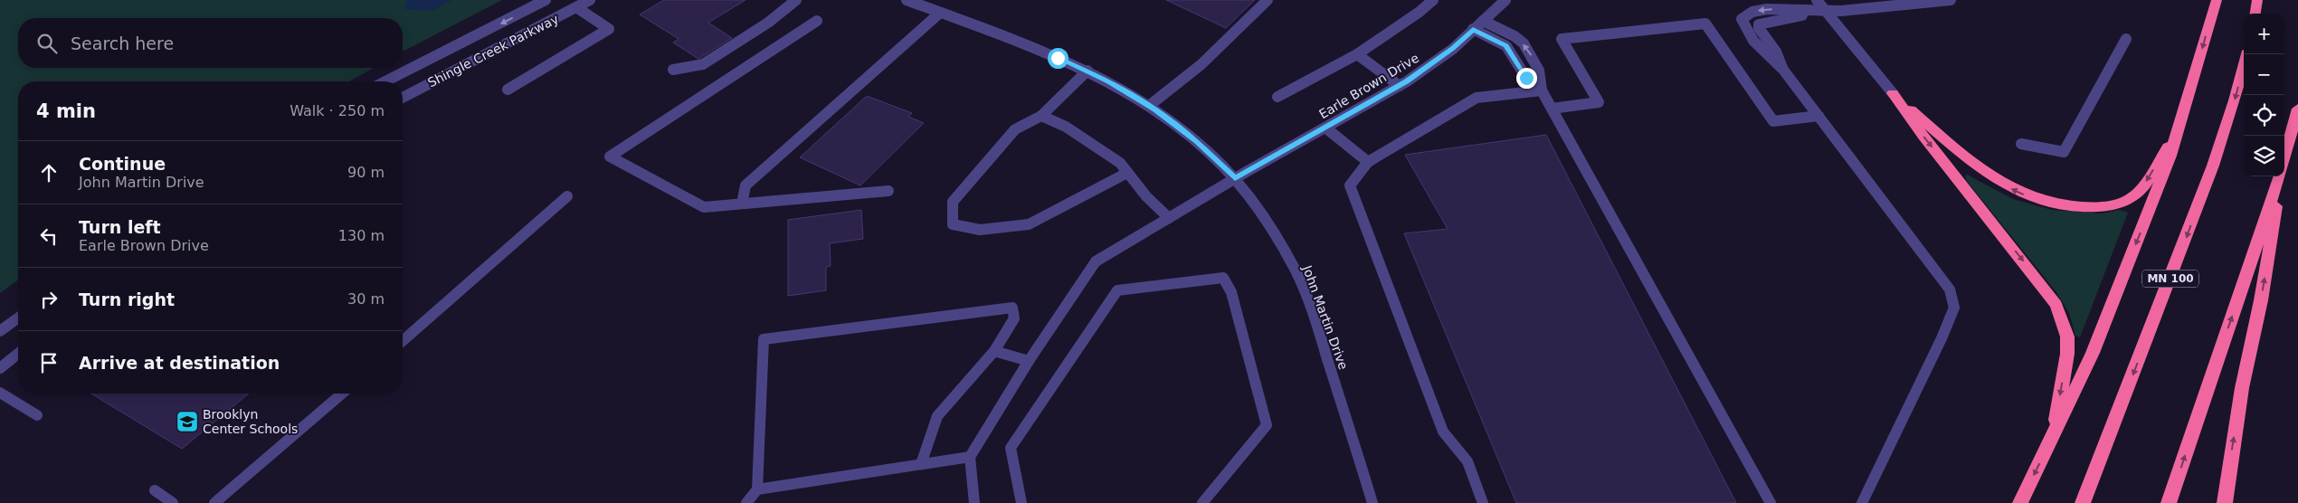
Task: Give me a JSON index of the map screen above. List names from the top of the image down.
{
  "streets": {
    "highway": ["MN 100"],
    "street": ["Shingle Creek Parkway", "Earle Brown Drive", "John Martin Drive"]
  },
  "crossings": [
    ["Earle Brown Drive", "John Martin Drive"]
  ],
  "places": {
    "school or university": ["Brooklyn Center Schools"]
  },
  "page": {
    "map_buttons": ["+", "−"],
    "search": "Search here",
    "heading": ["4 min", "Walk · 250 m"],
    "list": [
      ["Continue", "John Martin Drive", "90 m"],
      ["Turn left", "Earle Brown Drive", "130 m"],
      ["Turn right", "30 m"],
      "Arrive at destination"
    ]
  }
}
